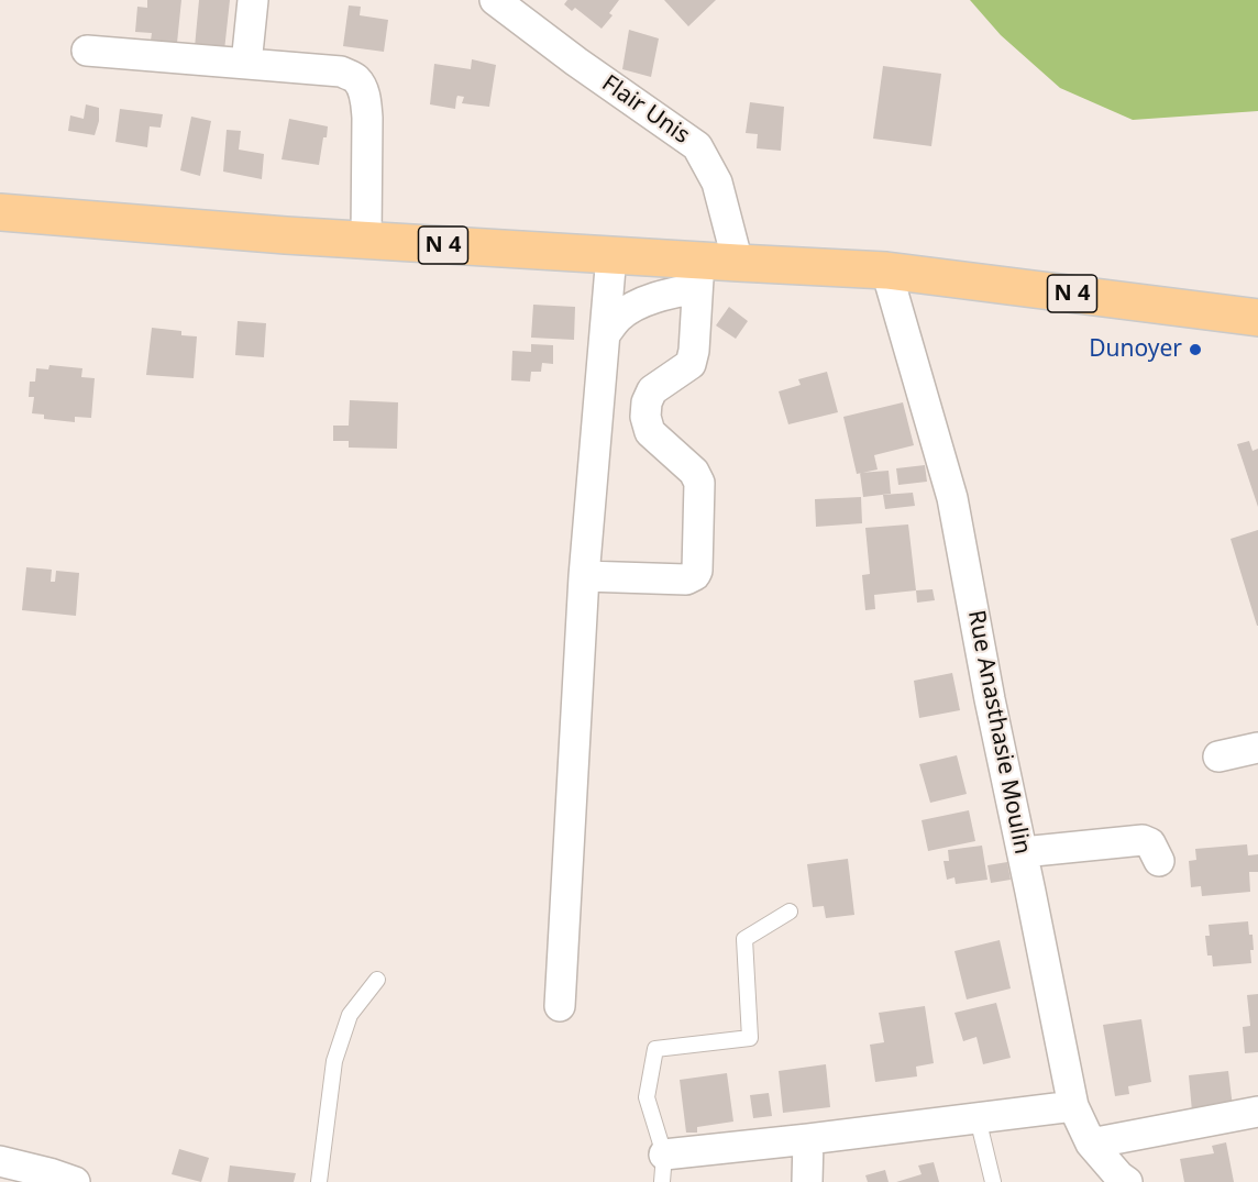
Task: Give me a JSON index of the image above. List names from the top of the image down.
{
  "streets": {
    "main road": ["N 4"],
    "street": ["Flair Unis", "Rue Anasthasie Moulin"]
  },
  "crossings": [
    ["Flair Unis", "N 4"],
    ["N 4", "Rue Anasthasie Moulin"]
  ],
  "places": ["Dunoyer"]
}
